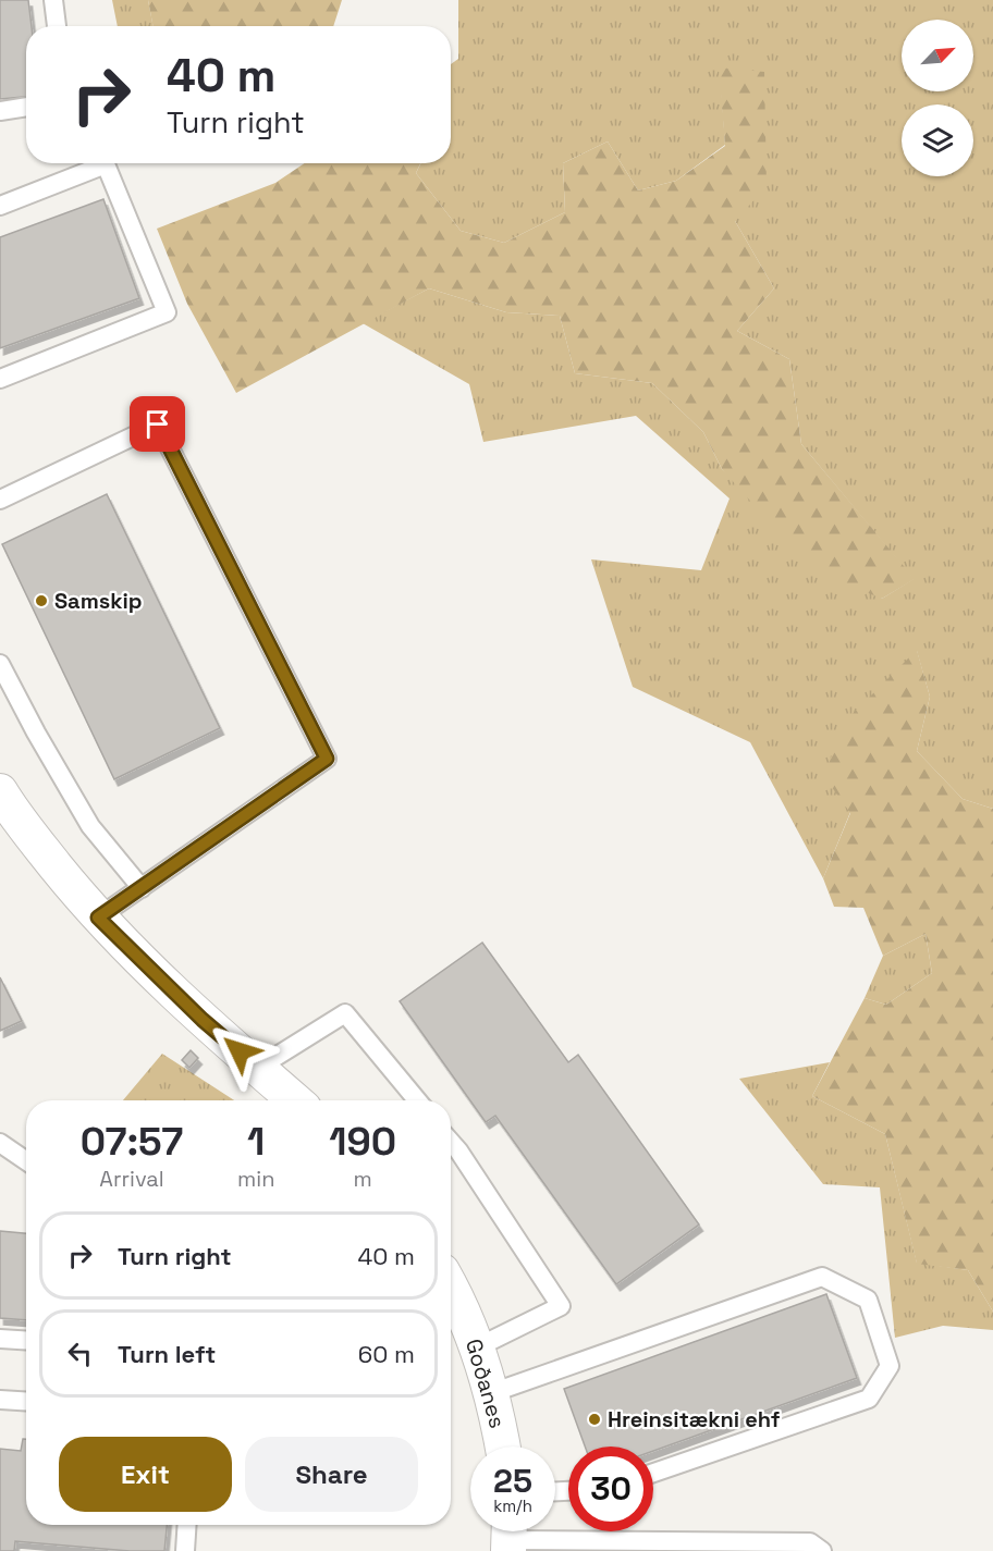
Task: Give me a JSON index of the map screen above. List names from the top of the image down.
{
  "streets": {
    "street": ["Goðanes"]
  },
  "places": ["Samskip", "Hreinsitækni ehf"],
  "north": "top right",
  "page": {
    "turn": ["40 m", "Turn right"],
    "eta": [
      "07:57",
      "Arrival",
      "1",
      "min",
      "190",
      "m"
    ],
    "list": [
      {
        "name": "Turn right",
        "value": "40 m"
      },
      {
        "name": "Turn left",
        "value": "60 m"
      }
    ],
    "buttons": ["Exit", "Share"],
    "speed": "25 km/h",
    "limit": "30"
  }
}
